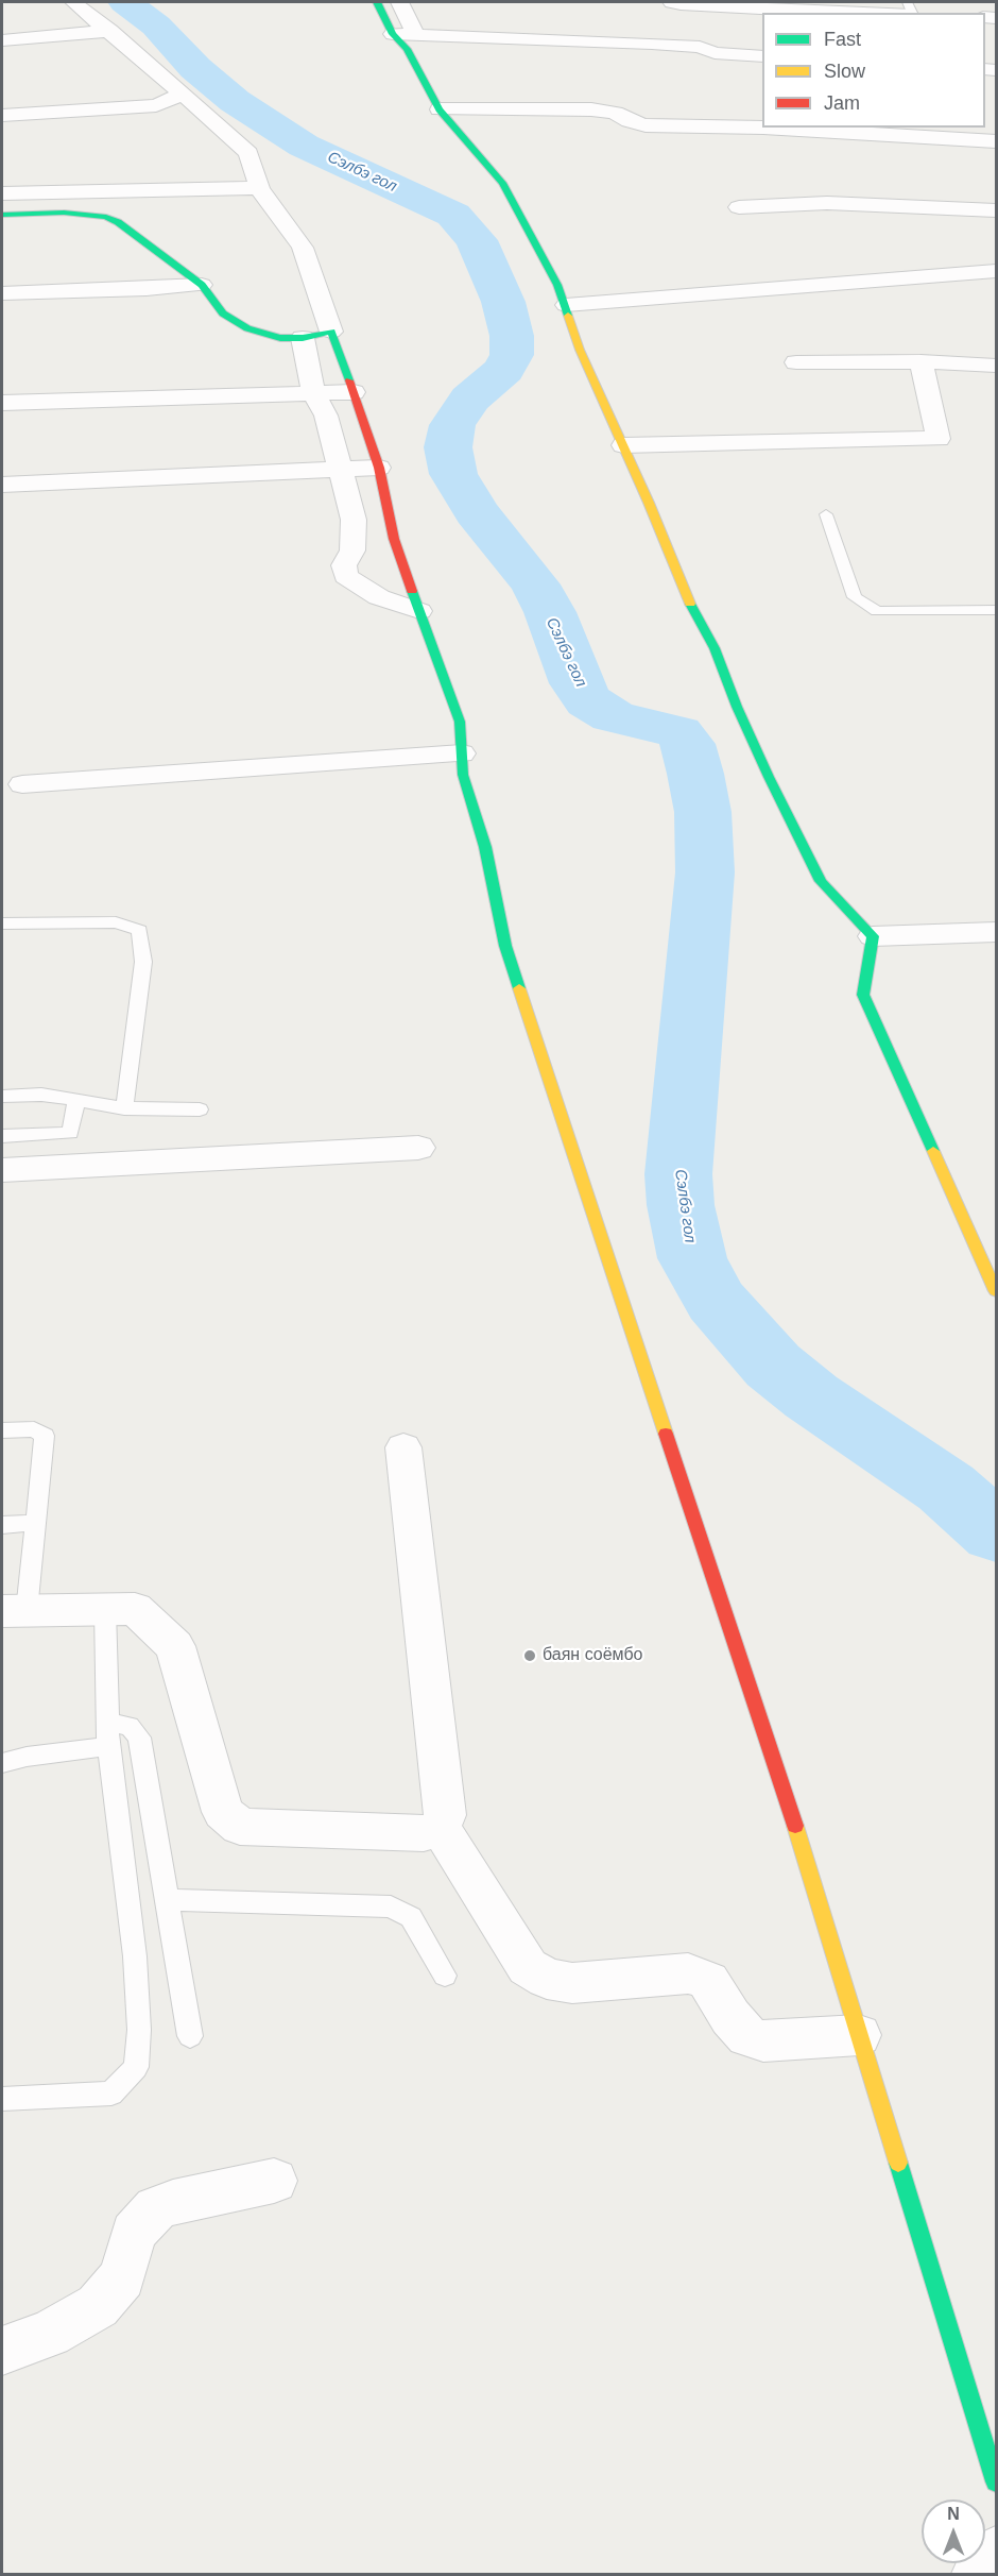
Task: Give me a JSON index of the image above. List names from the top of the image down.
{
  "water": ["Сэлбэ гол"],
  "places": ["баян соёмбо"],
  "legend": ["Fast", "Slow", "Jam"],
  "north": "top"
}
